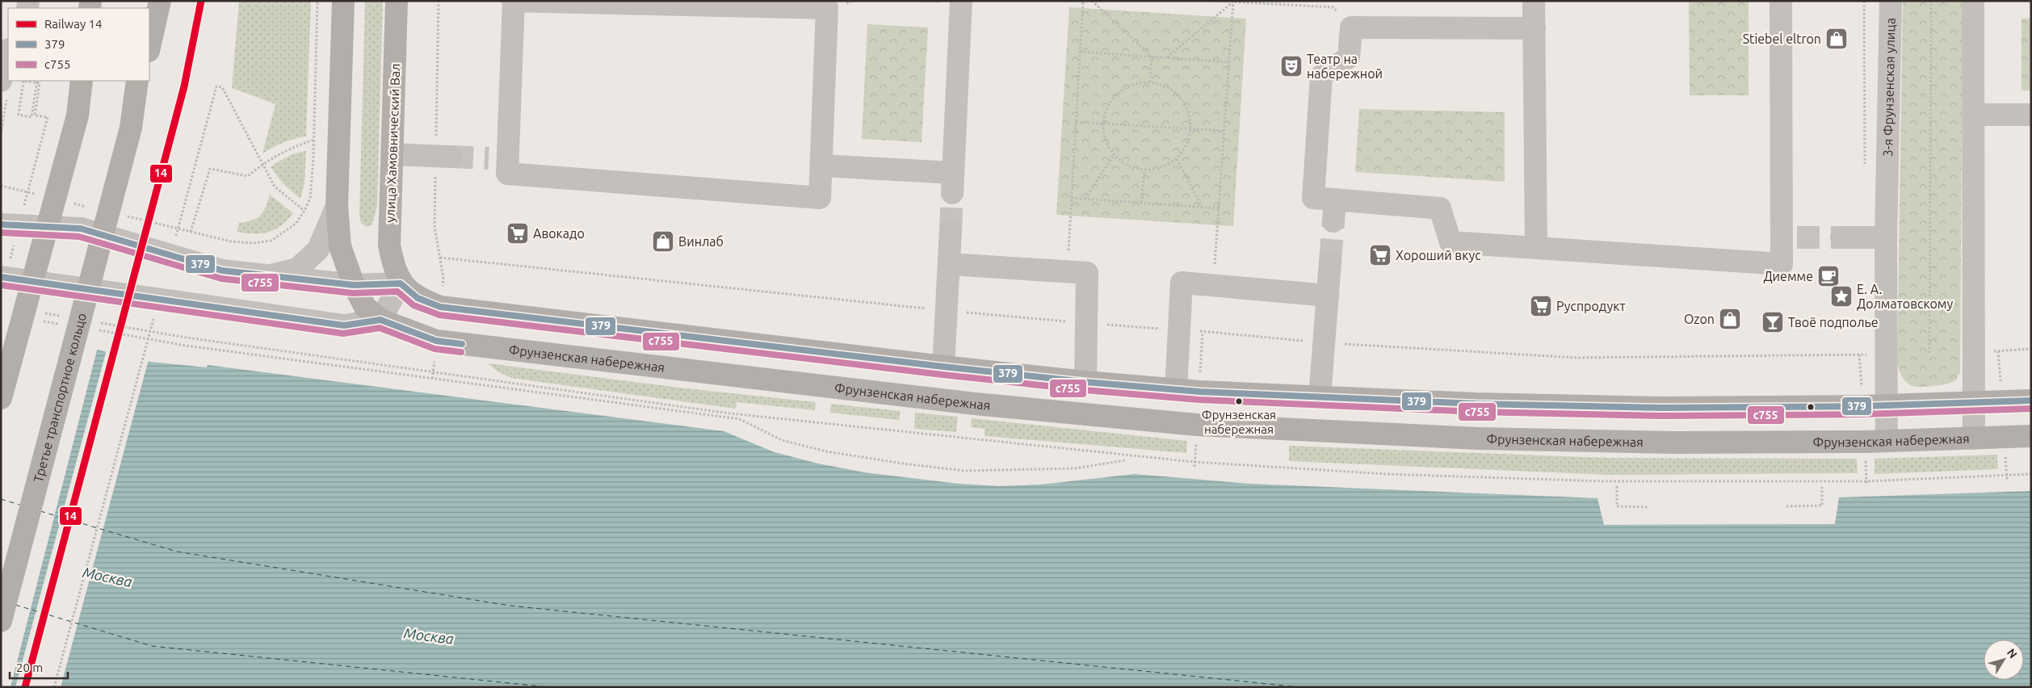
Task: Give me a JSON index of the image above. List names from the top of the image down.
{
  "streets": {
    "main road": ["улица Хамовнический Вал", "Фрунзенская набережная", "Третье транспортное кольцо"],
    "street": ["3-я Фрунзенская улица"]
  },
  "crossings": [
    ["3-я Фрунзенская улица", "Фрунзенская набережная"]
  ],
  "water": ["Москва"],
  "places": {
    "shop": ["Stiebel eltron", "Винлаб", "Ozon"],
    "theatre": ["Театр на набережной"],
    "supermarket": ["Авокадо", "Хороший вкус", "Руспродукт"],
    "cafe": ["Диемме"],
    "place": ["Е. А. Долматовскому"],
    "bar": ["Твоё подполье"],
    "other": ["Фрунзенская набережная"]
  },
  "lines": ["rail line 14", "transit line 379", "transit line с755"],
  "legend": ["Railway 14", "379", "с755"],
  "scale_bar": "20 m",
  "north": "top right"
}
